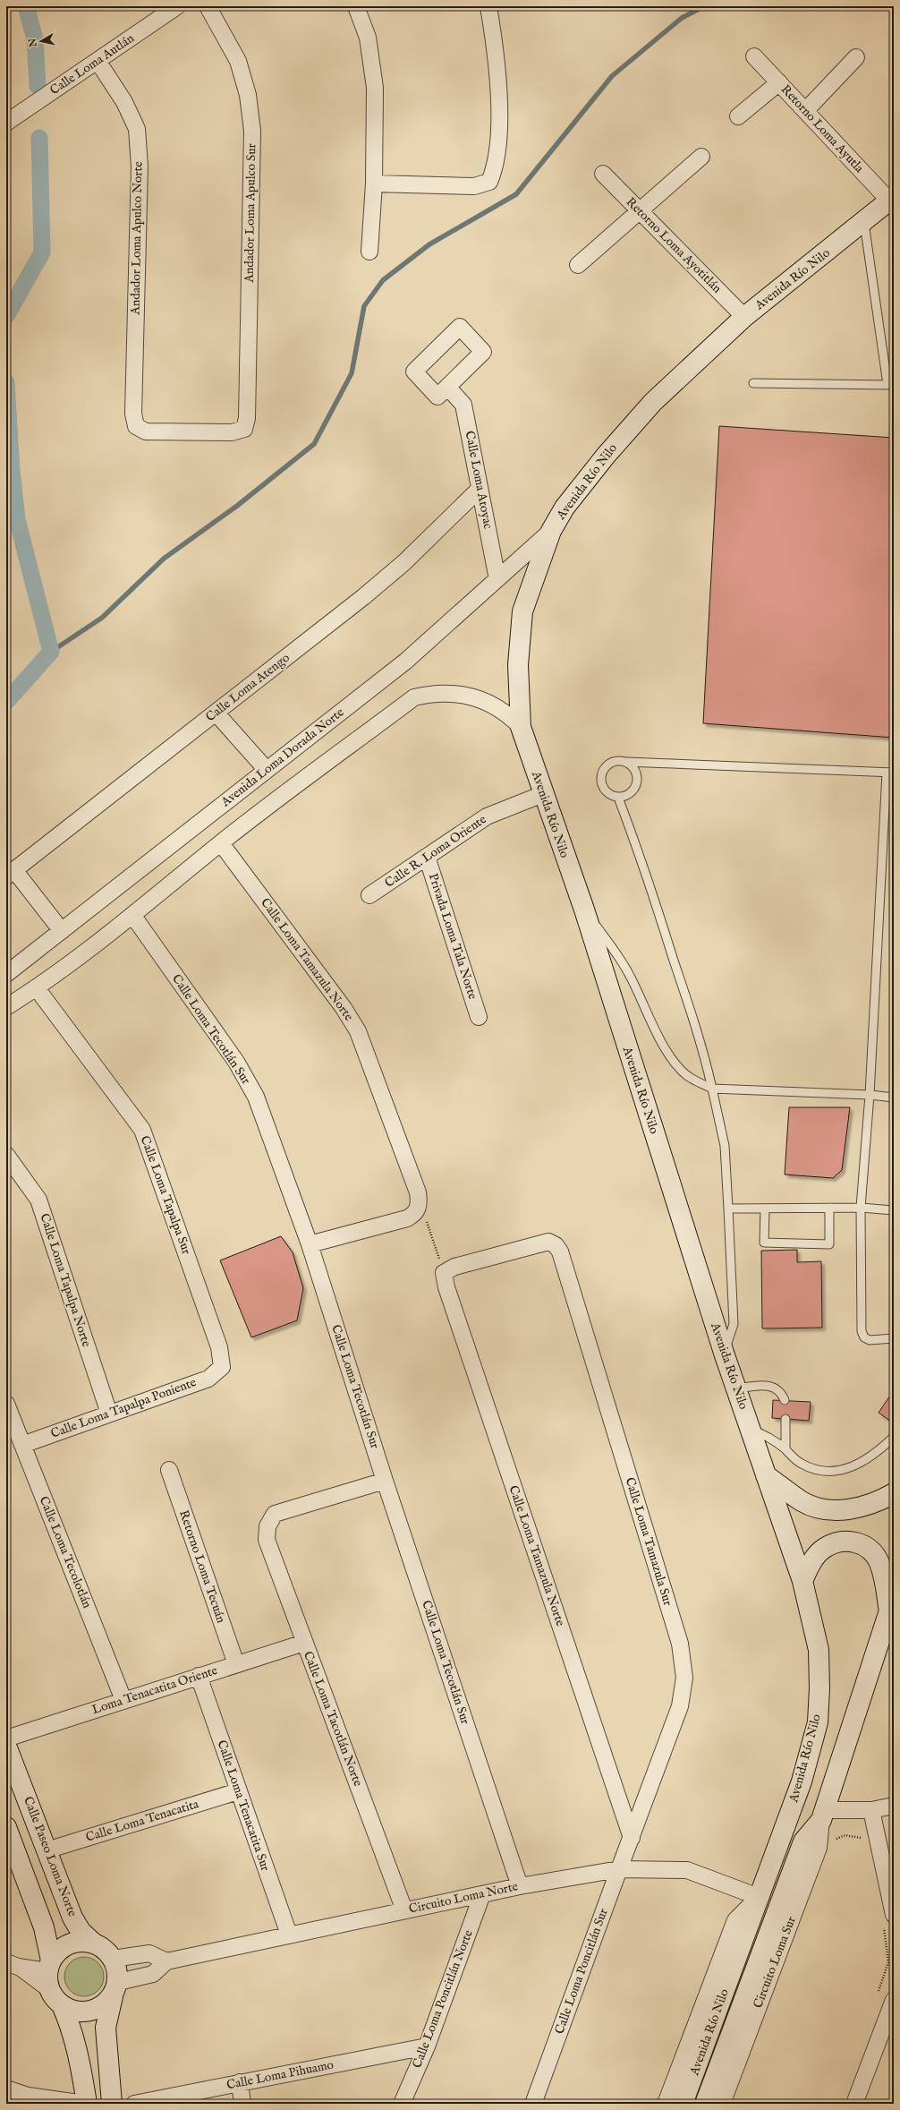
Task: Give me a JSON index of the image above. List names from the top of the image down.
{
  "streets": {
    "main road": ["Avenida Río Nilo", "Calle Paseo Loma Norte"],
    "street": [
      "Calle Loma Autlán",
      "Retorno Loma Ayutla",
      "Andador Loma Apulco Sur",
      "Andador Loma Apulco Norte",
      "Retorno Loma Ayotitlán",
      "Calle Loma Atoyac",
      "Calle Loma Atengo",
      "Avenida Loma Dorada Norte",
      "Calle R. Loma Oriente",
      "Privada Loma Tala Norte",
      "Calle Loma Tamazula Norte",
      "Calle Loma Tecotlán Sur",
      "Calle Loma Tapalpa Sur",
      "Calle Loma Tapalpa Norte",
      "Calle Loma Tapalpa Poniente",
      "Calle Loma Tamazula Sur",
      "Calle Loma Tecolotlán",
      "Retorno Loma Tecuán",
      "Loma Tenacatita Oriente",
      "Calle Loma Tacotlán Norte",
      "Calle Loma Tenacatita Sur",
      "Calle Loma Tenacatita",
      "Circuito Loma Norte",
      "Circuito Loma Sur",
      "Calle Loma Poncitlán Sur",
      "Calle Loma Poncitlán Norte",
      "Calle Loma Pihuamo"
    ]
  },
  "crossings": [
    ["Calle Loma Autlán", "Andador Loma Apulco Norte"],
    ["Retorno Loma Ayutla", "Avenida Río Nilo"],
    ["Andador Loma Apulco Sur", "Andador Loma Apulco Norte"],
    ["Retorno Loma Ayotitlán", "Avenida Río Nilo"],
    ["Avenida Río Nilo", "Avenida Loma Dorada Norte"],
    ["Avenida Río Nilo", "Calle R. Loma Oriente"],
    ["Avenida Río Nilo", "Circuito Loma Norte"],
    ["Avenida Río Nilo", "Circuito Loma Sur"],
    ["Calle Loma Atoyac", "Calle Loma Atengo"],
    ["Calle Loma Atoyac", "Avenida Loma Dorada Norte"],
    ["Calle R. Loma Oriente", "Privada Loma Tala Norte"],
    ["Calle Loma Tamazula Norte", "Calle Loma Tamazula Sur"],
    ["Calle Loma Tamazula Norte", "Calle Loma Poncitlán Sur"],
    ["Calle Loma Tecotlán Sur", "Calle Loma Tacotlán Norte"],
    ["Calle Loma Tecotlán Sur", "Circuito Loma Norte"],
    ["Calle Loma Tapalpa Sur", "Calle Loma Tapalpa Poniente"],
    ["Calle Loma Tapalpa Norte", "Calle Loma Tapalpa Poniente"],
    ["Calle Loma Tapalpa Poniente", "Calle Loma Tecolotlán"],
    ["Calle Loma Tamazula Sur", "Calle Loma Poncitlán Sur"],
    ["Calle Loma Tecolotlán", "Loma Tenacatita Oriente"],
    ["Retorno Loma Tecuán", "Loma Tenacatita Oriente"],
    ["Loma Tenacatita Oriente", "Calle Loma Tacotlán Norte"],
    ["Loma Tenacatita Oriente", "Calle Loma Tenacatita Sur"],
    ["Calle Loma Tacotlán Norte", "Circuito Loma Norte"],
    ["Calle Loma Tenacatita Sur", "Calle Loma Tenacatita"],
    ["Calle Loma Tenacatita Sur", "Circuito Loma Norte"],
    ["Calle Loma Tenacatita", "Calle Paseo Loma Norte"],
    ["Circuito Loma Norte", "Calle Loma Poncitlán Sur"],
    ["Circuito Loma Norte", "Calle Loma Poncitlán Norte"],
    ["Calle Loma Poncitlán Norte", "Calle Loma Pihuamo"]
  ],
  "north": "left"
}
